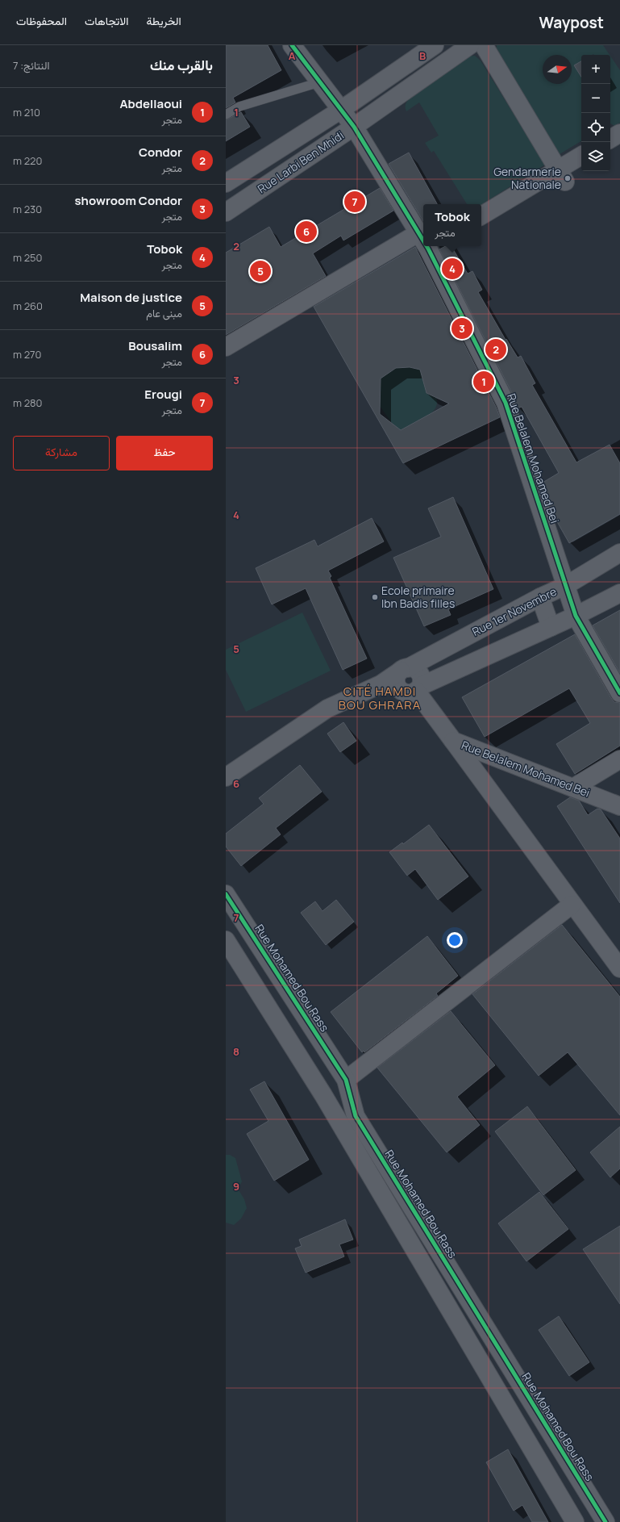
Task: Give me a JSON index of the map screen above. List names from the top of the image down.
{
  "streets": {
    "street": [
      "Rue Larbi Ben Mhidi",
      "Rue Belalem Mohamed Bei",
      "Rue 1er Novembre",
      "Rue Mohamed Bou Rass"
    ]
  },
  "crossings": [
    ["Rue Larbi Ben Mhidi", "Rue Belalem Mohamed Bei"],
    ["Rue Belalem Mohamed Bei", "Rue 1er Novembre"]
  ],
  "districts": ["CITÉ HAMDI BOU GHRARA"],
  "places": ["Gendarmerie Nationale", "Ecole primaire Ibn Badis filles"],
  "north": "right",
  "page": {
    "header": "Waypost",
    "nav": ["الخريطة", "الاتجاهات", "المحفوظات"],
    "heading": ["بالقرب منك", "النتائج: 7"],
    "map_buttons": ["+", "−"],
    "list": [
      {
        "mark": "1",
        "name": "Abdellaoui",
        "note": "متجر",
        "value": "210 m"
      },
      {
        "mark": "2",
        "name": "Condor",
        "note": "متجر",
        "value": "220 m"
      },
      {
        "mark": "3",
        "name": "showroom Condor",
        "note": "متجر",
        "value": "230 m"
      },
      {
        "mark": "4",
        "name": "Tobok",
        "note": "متجر",
        "value": "250 m"
      },
      {
        "mark": "5",
        "name": "Maison de justice",
        "note": "مبنى عام",
        "value": "260 m"
      },
      {
        "mark": "6",
        "name": "Bousalim",
        "note": "متجر",
        "value": "270 m"
      },
      {
        "mark": "7",
        "name": "Erougi",
        "note": "متجر",
        "value": "280 m"
      }
    ],
    "pins": [
      "7",
      "6",
      "4",
      "5",
      "3",
      "2",
      "1"
    ],
    "popup": ["Tobok", "متجر"],
    "buttons": ["حفظ", "مشاركة"]
  },
  "grid": {
    "columns": ["A", "B"],
    "rows": [
      "1",
      "2",
      "3",
      "4",
      "5",
      "6",
      "7",
      "8",
      "9"
    ]
  }
}
